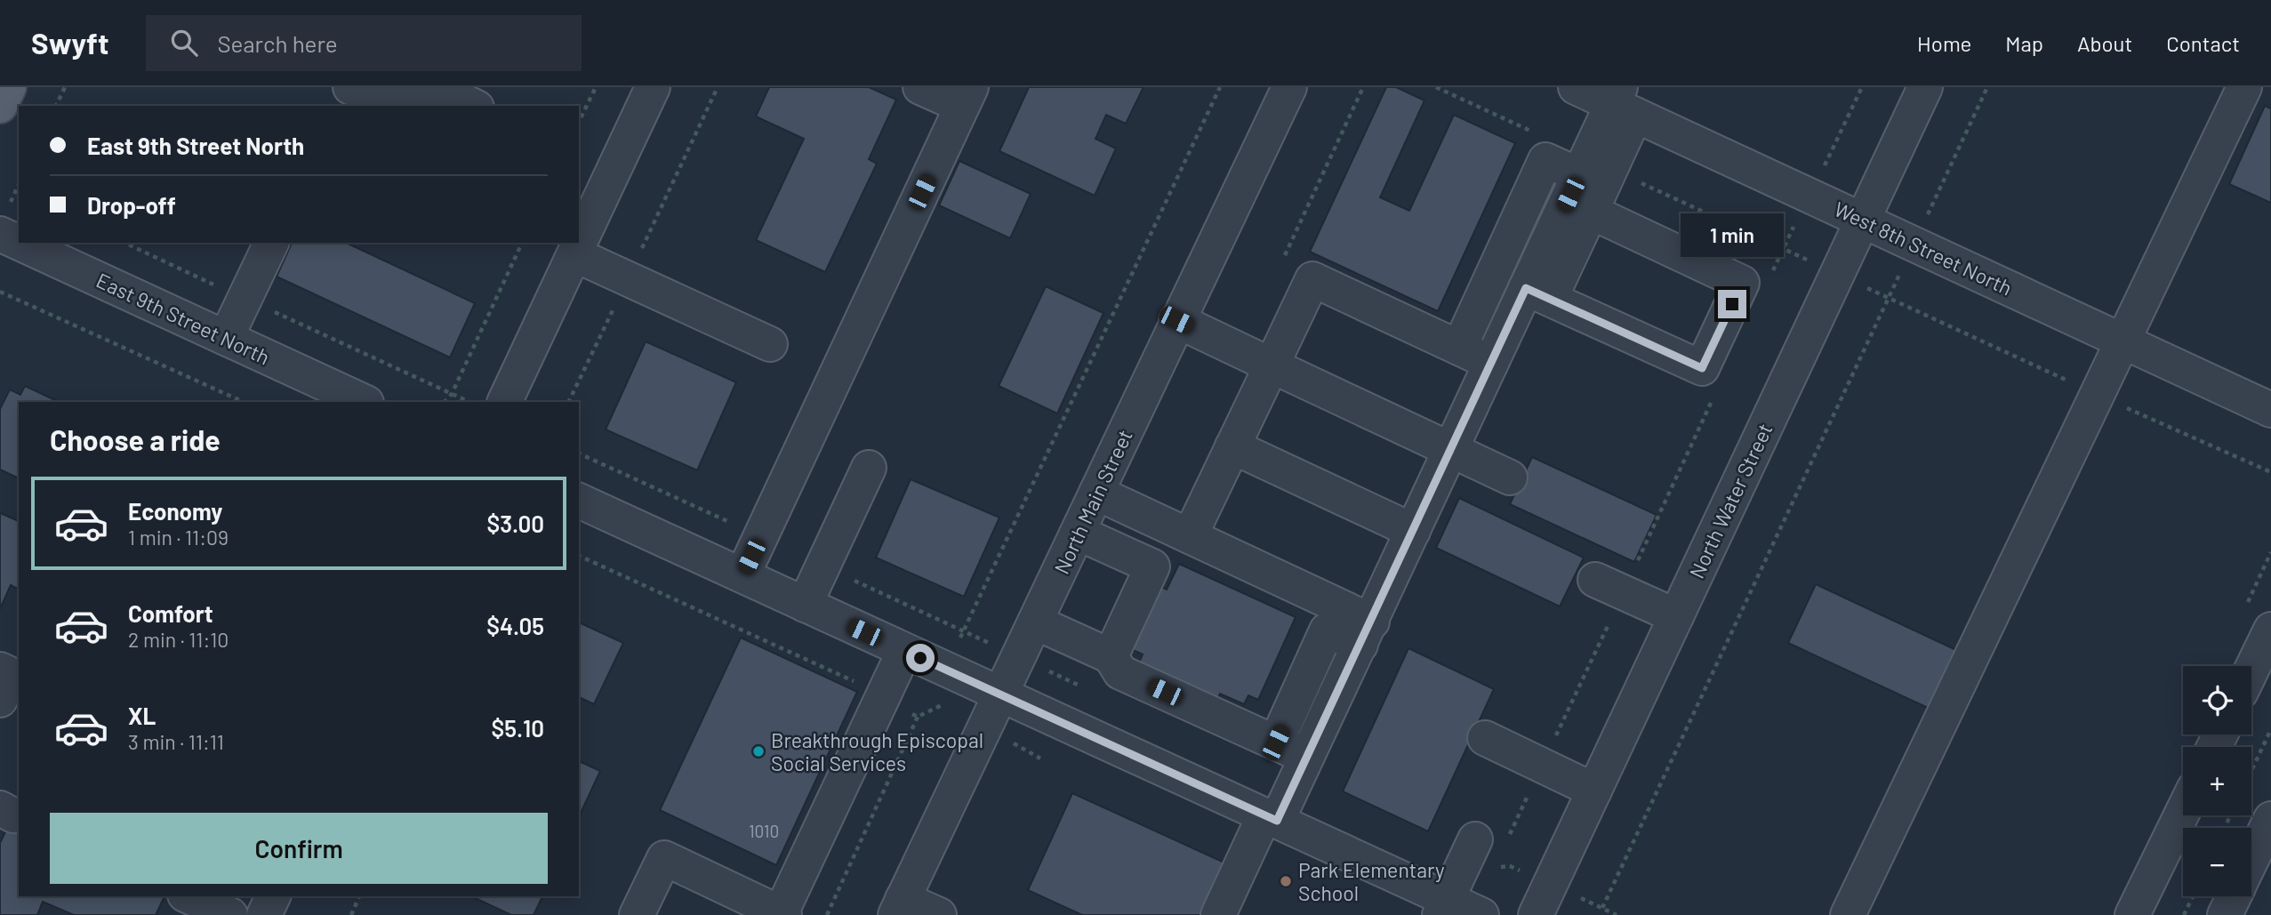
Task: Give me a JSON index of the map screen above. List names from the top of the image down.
{
  "streets": {
    "street": [
      "West 8th Street North",
      "East 9th Street North",
      "North Water Street",
      "North Main Street"
    ]
  },
  "crossings": [
    ["West 8th Street North", "North Water Street"]
  ],
  "places": ["Breakthrough Episcopal Social Services", "Park Elementary School"],
  "house_numbers": ["1010"],
  "page": {
    "header": "Swyft",
    "search": "Search here",
    "nav": [
      "Home",
      "Map",
      "About",
      "Contact"
    ],
    "banner": ["East 9th Street North", "Drop-off"],
    "bubble": "1 min",
    "heading": "Choose a ride",
    "list": [
      {
        "name": "Economy",
        "note": "1 min · 11:09",
        "value": "$3.00"
      },
      {
        "name": "Comfort",
        "note": "2 min · 11:10",
        "value": "$4.05"
      },
      {
        "name": "XL",
        "note": "3 min · 11:11",
        "value": "$5.10"
      }
    ],
    "map_buttons": ["+", "−"],
    "buttons": "Confirm"
  }
}
